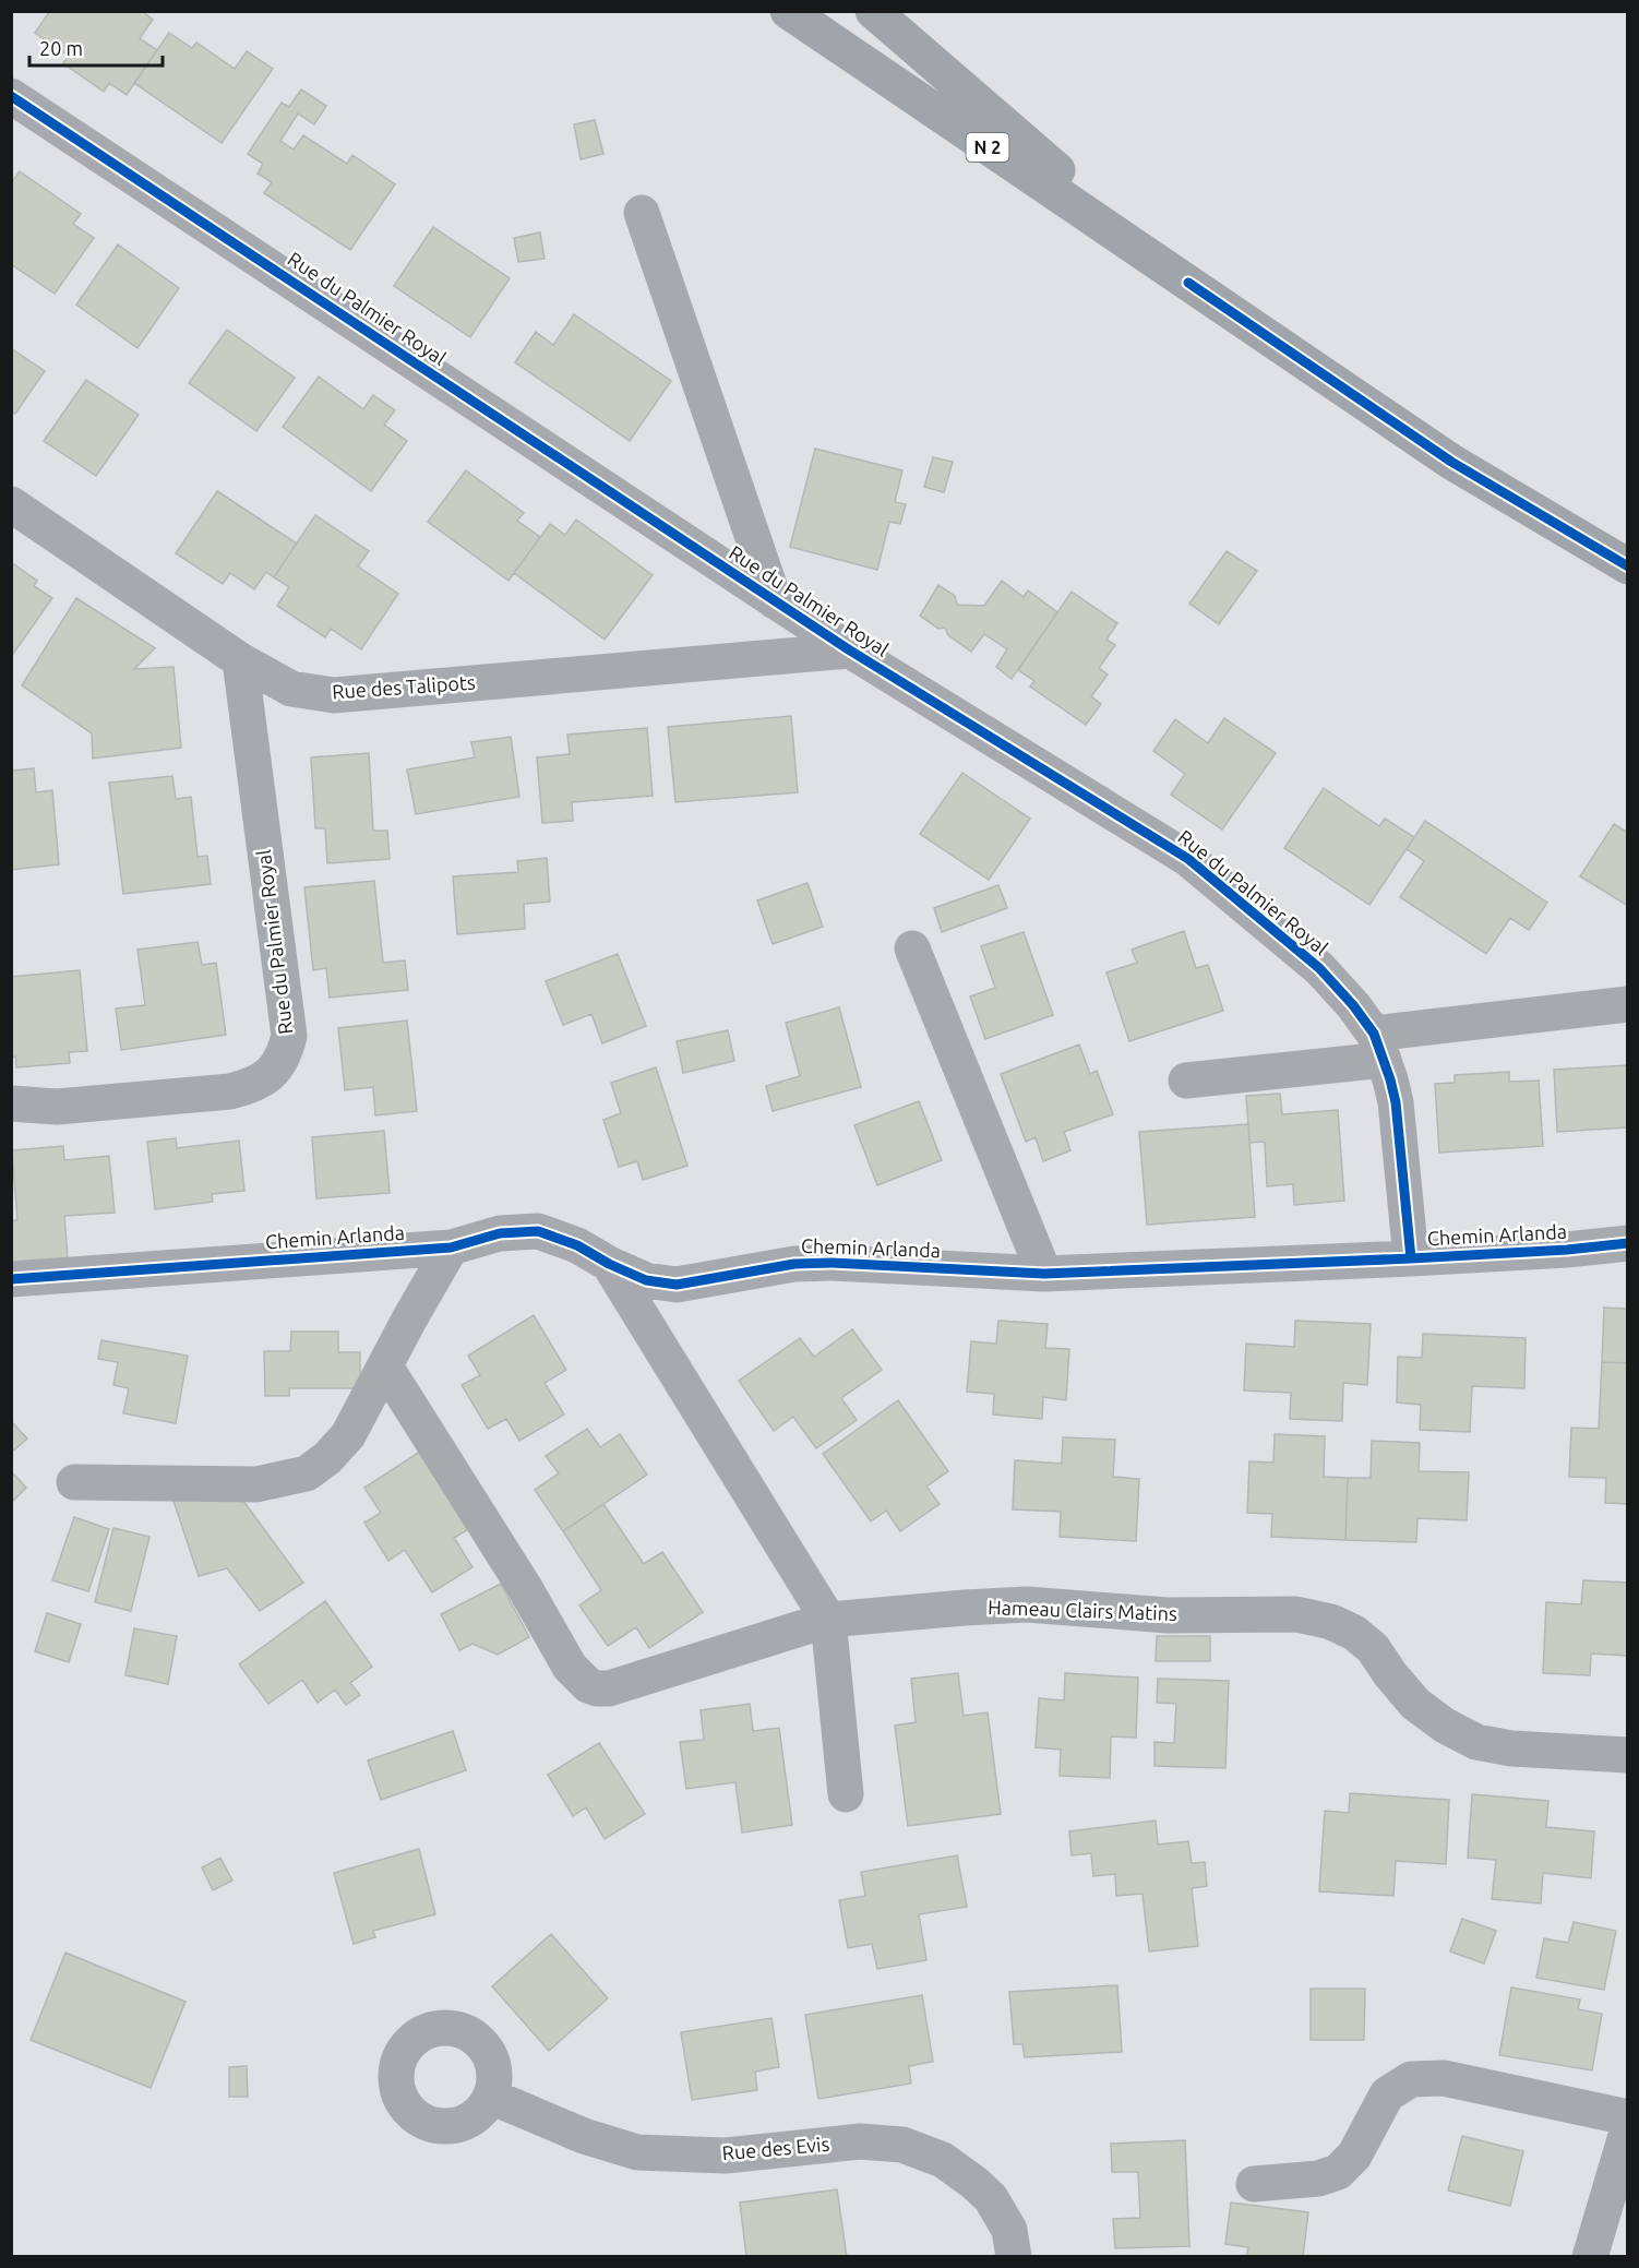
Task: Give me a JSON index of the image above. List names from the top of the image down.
{
  "streets": {
    "highway": ["N 2"],
    "street": [
      "Rue du Palmier Royal",
      "Rue des Talipots",
      "Chemin Arlanda",
      "Hameau Clairs Matins",
      "Rue des Evis"
    ]
  },
  "crossings": [
    ["Rue du Palmier Royal", "Rue des Talipots"],
    ["Rue du Palmier Royal", "Chemin Arlanda"]
  ],
  "scale_bar": "20 m"
}
